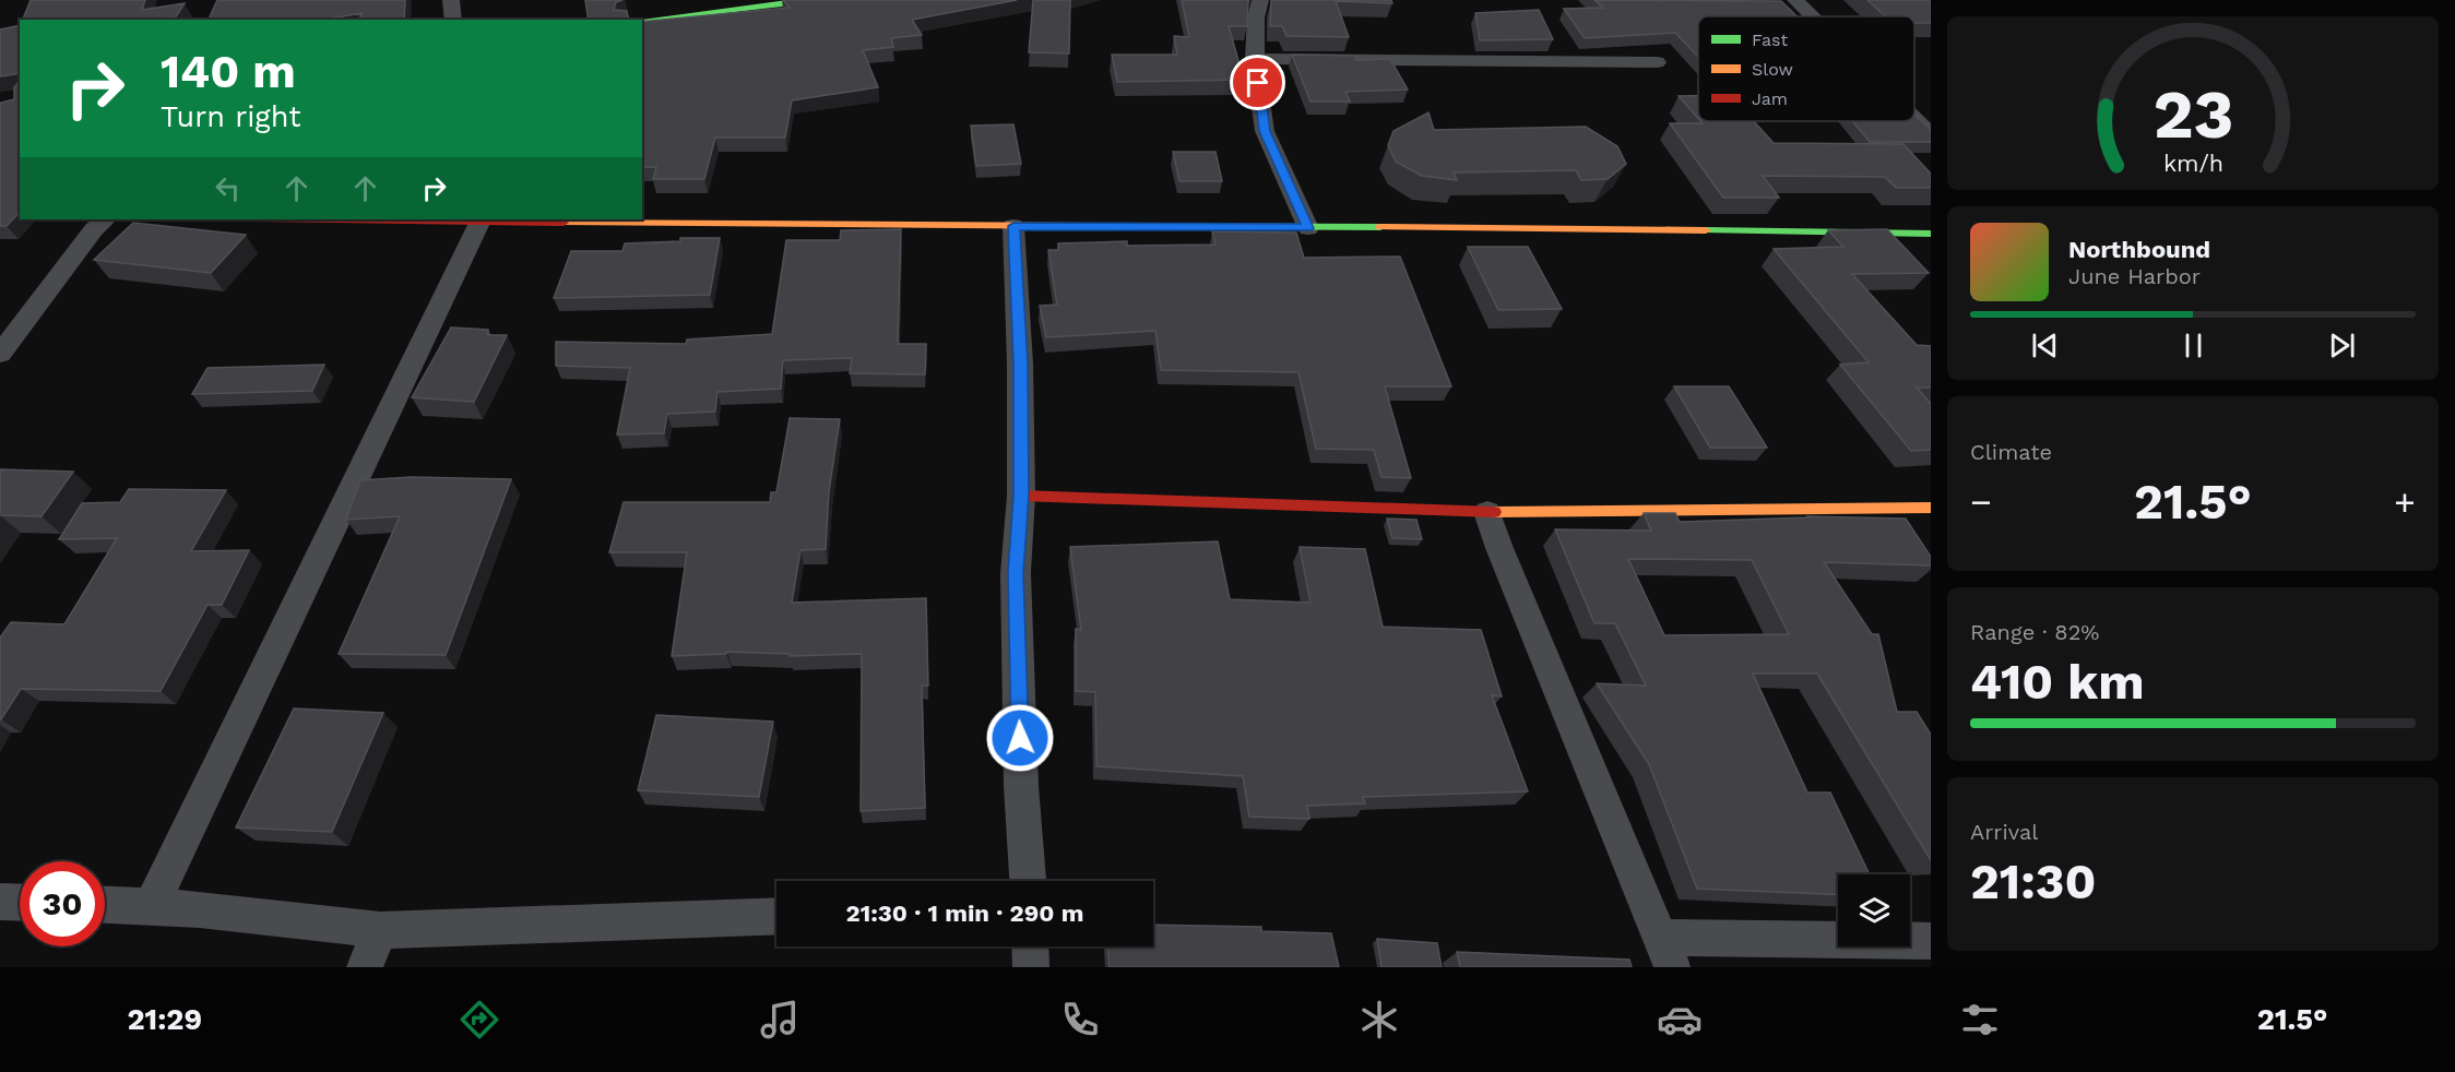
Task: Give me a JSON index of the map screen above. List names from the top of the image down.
{
  "legend": ["Fast", "Slow", "Jam"],
  "page": {
    "turn": ["140 m", "Turn right"],
    "song": ["Northbound", "June Harbor"],
    "tile": [
      "Climate",
      ["Range · 82%", "410 km"],
      ["Arrival", "21:30"]
    ],
    "heat": ["−", "21.5°", "+"],
    "limit": "30",
    "trip": "21:30 · 1 min · 290 m",
    "tabs": ["21:29", "21.5°"],
    "gauge": ["23", "km/h"]
  }
}
